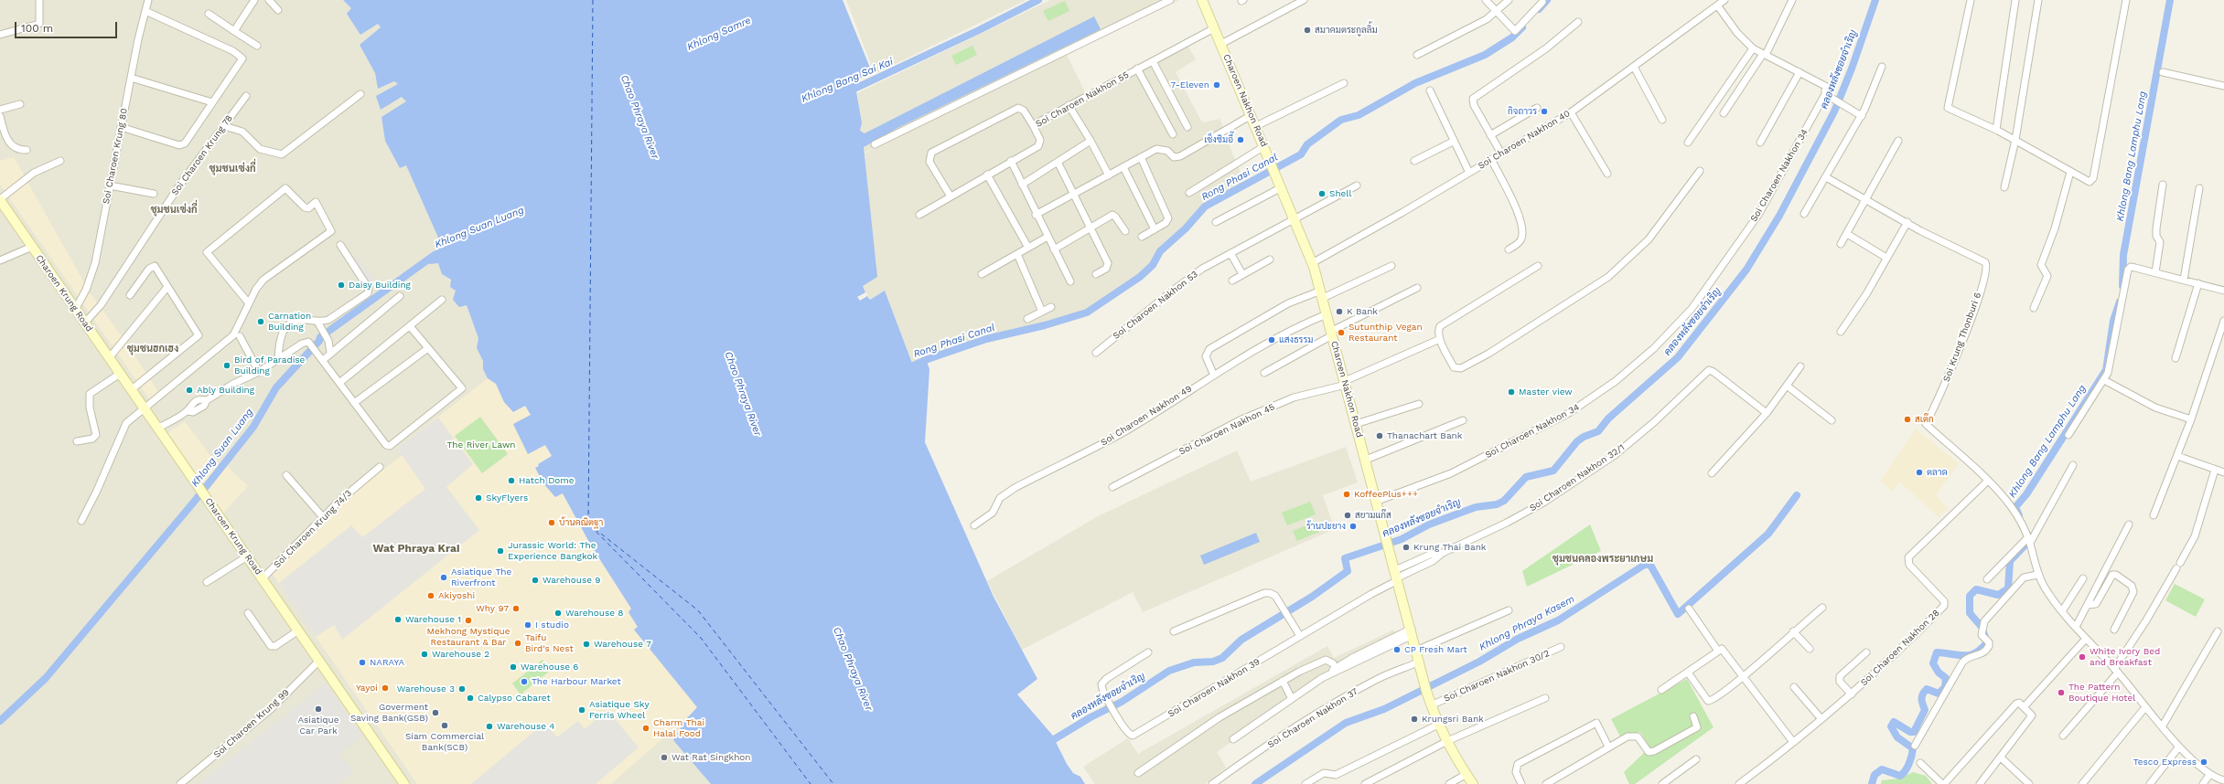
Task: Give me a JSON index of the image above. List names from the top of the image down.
{
  "streets": {
    "main road": ["Charoen Nakhon Road", "Charoen Krung Road"],
    "street": [
      "Soi Charoen Nakhon 55",
      "Soi Charoen Nakhon 40",
      "Soi Charoen Krung 78",
      "Soi Charoen Krung 80",
      "Soi Charoen Nakhon 34",
      "Soi Charoen Nakhon 53",
      "Soi Krung Thonburi 6",
      "Soi Charoen Nakhon 49",
      "Soi Charoen Nakhon 45",
      "Soi Charoen Nakhon 32/1",
      "Soi Charoen Krung 74/3",
      "Soi Charoen Nakhon 28",
      "Soi Charoen Nakhon 30/2",
      "Soi Charoen Nakhon 39",
      "Soi Charoen Nakhon 37",
      "Soi Charoen Krung 99"
    ]
  },
  "crossings": [
    ["Soi Charoen Nakhon 55", "Charoen Nakhon Road"],
    ["Charoen Nakhon Road", "Soi Charoen Nakhon 40"],
    ["Charoen Nakhon Road", "Soi Charoen Nakhon 34"],
    ["Charoen Nakhon Road", "Soi Charoen Nakhon 53"],
    ["Charoen Nakhon Road", "Soi Charoen Nakhon 49"],
    ["Charoen Nakhon Road", "Soi Charoen Nakhon 45"],
    ["Charoen Nakhon Road", "Soi Charoen Nakhon 32/1"],
    ["Charoen Nakhon Road", "Soi Charoen Nakhon 30/2"],
    ["Charoen Nakhon Road", "Soi Charoen Nakhon 39"],
    ["Charoen Nakhon Road", "Soi Charoen Nakhon 37"],
    ["Soi Charoen Krung 78", "Charoen Krung Road"],
    ["Soi Charoen Krung 80", "Charoen Krung Road"],
    ["Charoen Krung Road", "Soi Charoen Krung 74/3"],
    ["Charoen Krung Road", "Soi Charoen Krung 99"],
    ["Soi Krung Thonburi 6", "Soi Charoen Nakhon 28"],
    ["Soi Charoen Nakhon 32/1", "Soi Charoen Nakhon 39"]
  ],
  "districts": [
    "ชุมชนเซ่งกี่",
    "ชุมชนเซ่งกี่",
    "ชุมชนฮกเฮง",
    "Wat Phraya Krai",
    "ชุมชนคลองพระยาเกษม"
  ],
  "water": [
    "Khlong Samre",
    "คลองหลังซอยจำเริญ",
    "Khlong Bang Sai Kai",
    "Chao Phraya River",
    "Khlong Bang Lamphu Lang",
    "Rong Phasi Canal",
    "Khlong Suan Luang",
    "Khlong Phraya Kasem"
  ],
  "parks": ["The River Lawn"],
  "places": [
    "สมาคมตระกูลลิ้ม",
    "7-Eleven",
    "กิจถาวร",
    "เช็งซิมอี๊",
    "Shell",
    "Daisy Building",
    "K Bank",
    "Carnation Building",
    "Sutunthip Vegan Restaurant",
    "แสงธรรม",
    "Bird of Paradise Building",
    "Ably Building",
    "Master view",
    "สเต๊ก",
    "Thanachart Bank",
    "ตลาด",
    "Hatch Dome",
    "KoffeePlus+++",
    "SkyFlyers",
    "สยามแก๊ส",
    "บ้านคณิตฐา",
    "ร้านปะยาง",
    "Krung Thai Bank",
    "Jurassic World: The Experience Bangkok",
    "Asiatique The Riverfront",
    "Warehouse 9",
    "Akiyoshi",
    "Why 97",
    "Warehouse 8",
    "Warehouse 1",
    "Mekhong Mystique Restaurant & Bar",
    "I studio",
    "Taifu Bird's Nest",
    "Warehouse 7",
    "CP Fresh Mart",
    "Warehouse 2",
    "White Ivory Bed and Breakfast",
    "NARAYA",
    "Warehouse 6",
    "The Harbour Market",
    "Yayoi",
    "Warehouse 3",
    "The Pattern Boutique Hotel",
    "Calypso Cabaret",
    "Asiatique Car Park",
    "Asiatique Sky Ferris Wheel",
    "Goverment Saving Bank(GSB)",
    "Krungsri Bank",
    "Siam Commercial Bank(SCB)",
    "Warehouse 4",
    "Charm Thai Halal Food",
    "Wat Rat Singkhon",
    "Tesco Express"
  ],
  "scale_bar": "100 m"
}
